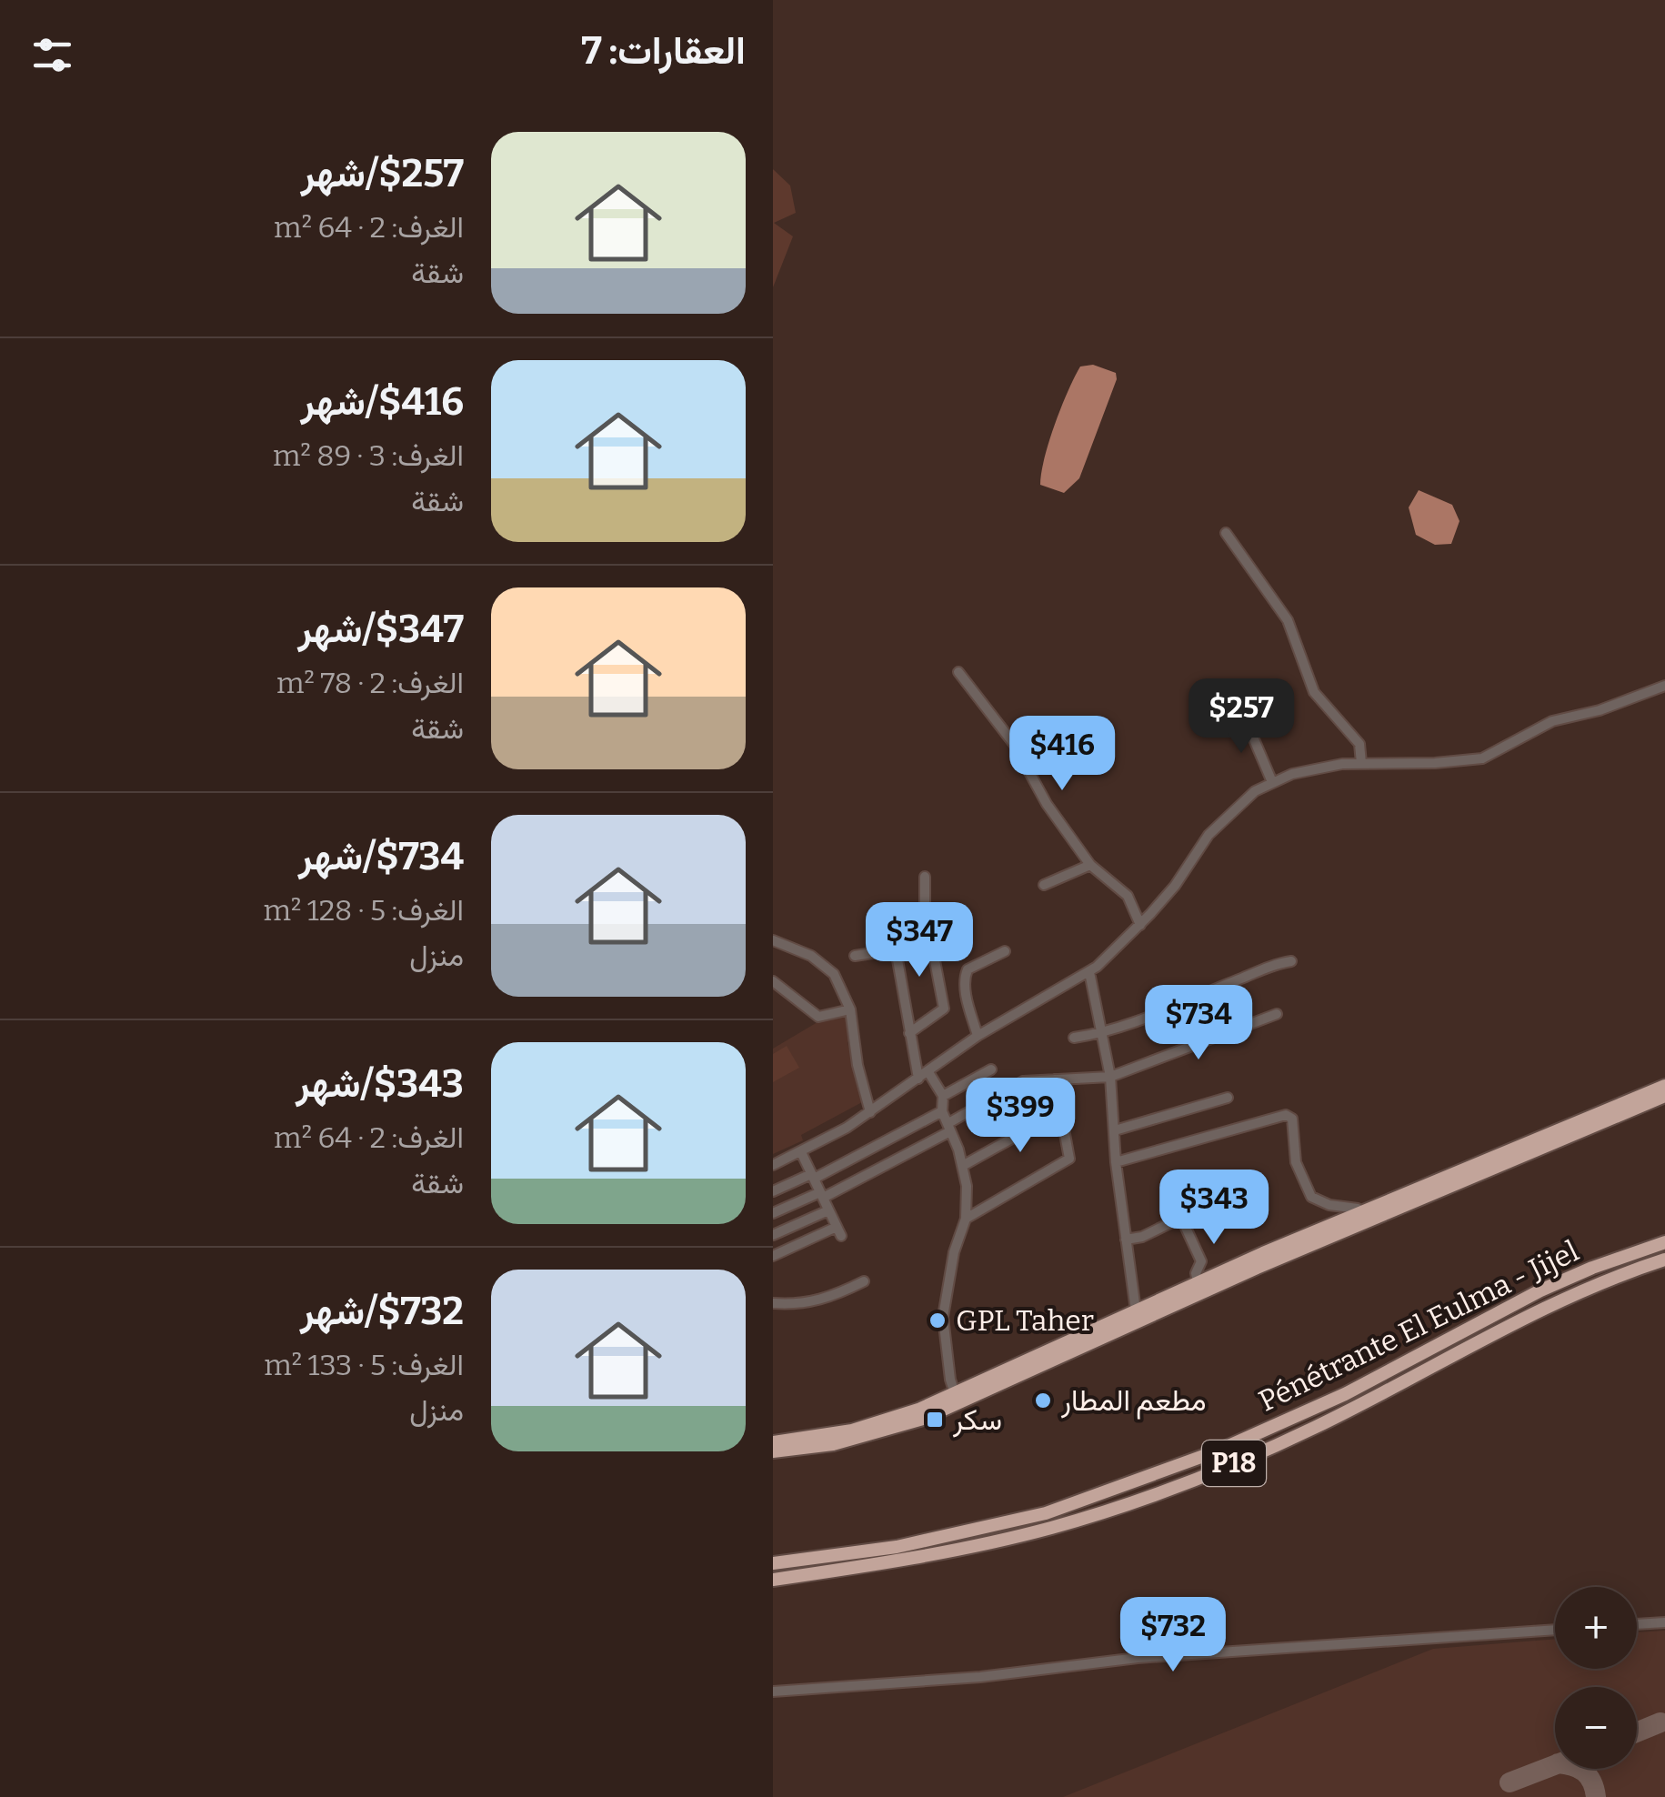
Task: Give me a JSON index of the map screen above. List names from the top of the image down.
{
  "streets": {
    "highway": ["Pénétrante El Eulma - Jijel", "P18"]
  },
  "places": {
    "other": ["GPL Taher", "مطعم المطار"],
    "transit": ["سكر"]
  },
  "page": {
    "heading": "العقارات: 7",
    "list": [
      {
        "name": "$257/شهر",
        "note": "الغرف: 2 · 64 m² · شقة"
      },
      {
        "name": "$416/شهر",
        "note": "الغرف: 3 · 89 m² · شقة"
      },
      {
        "name": "$347/شهر",
        "note": "الغرف: 2 · 78 m² · شقة"
      },
      {
        "name": "$734/شهر",
        "note": "الغرف: 5 · 128 m² · منزل"
      },
      {
        "name": "$343/شهر",
        "note": "الغرف: 2 · 64 m² · شقة"
      },
      {
        "name": "$732/شهر",
        "note": "الغرف: 5 · 133 m² · منزل"
      }
    ],
    "price": [
      "$257",
      "$416",
      "$347",
      "$734",
      "$399",
      "$343",
      "$732"
    ],
    "map_buttons": ["+", "−"]
  }
}
